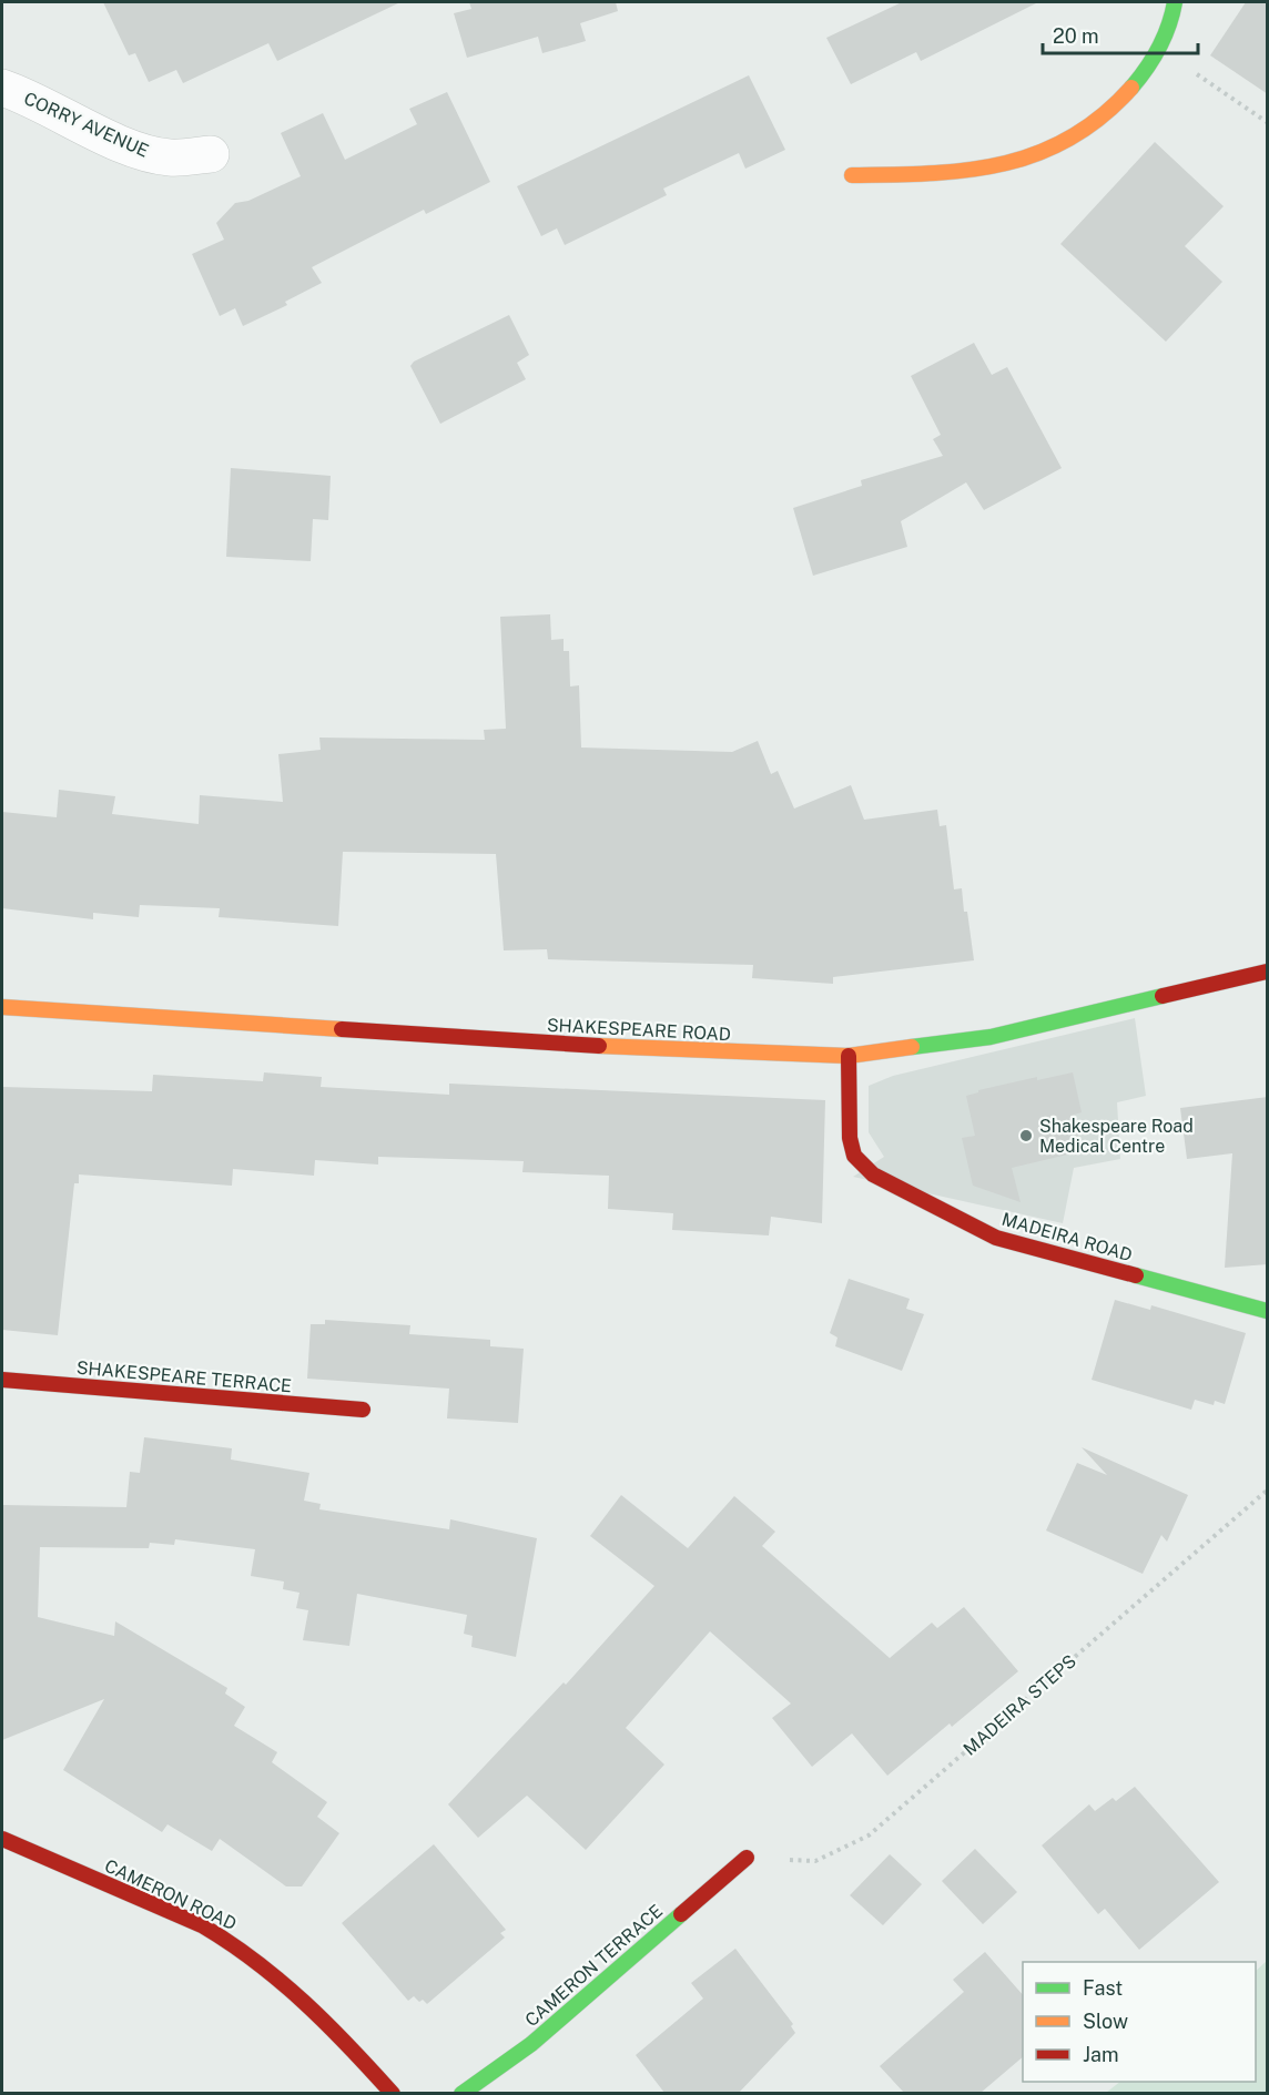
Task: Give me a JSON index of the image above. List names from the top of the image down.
{
  "streets": {
    "street": [
      "CORRY AVENUE",
      "SHAKESPEARE ROAD",
      "MADEIRA ROAD",
      "SHAKESPEARE TERRACE",
      "CAMERON ROAD",
      "CAMERON TERRACE"
    ],
    "path": ["MADEIRA STEPS"]
  },
  "crossings": [
    ["SHAKESPEARE ROAD", "MADEIRA ROAD"],
    ["MADEIRA STEPS", "CAMERON TERRACE"]
  ],
  "places": ["Shakespeare Road Medical Centre"],
  "legend": ["Fast", "Slow", "Jam"],
  "scale_bar": "20 m"
}
